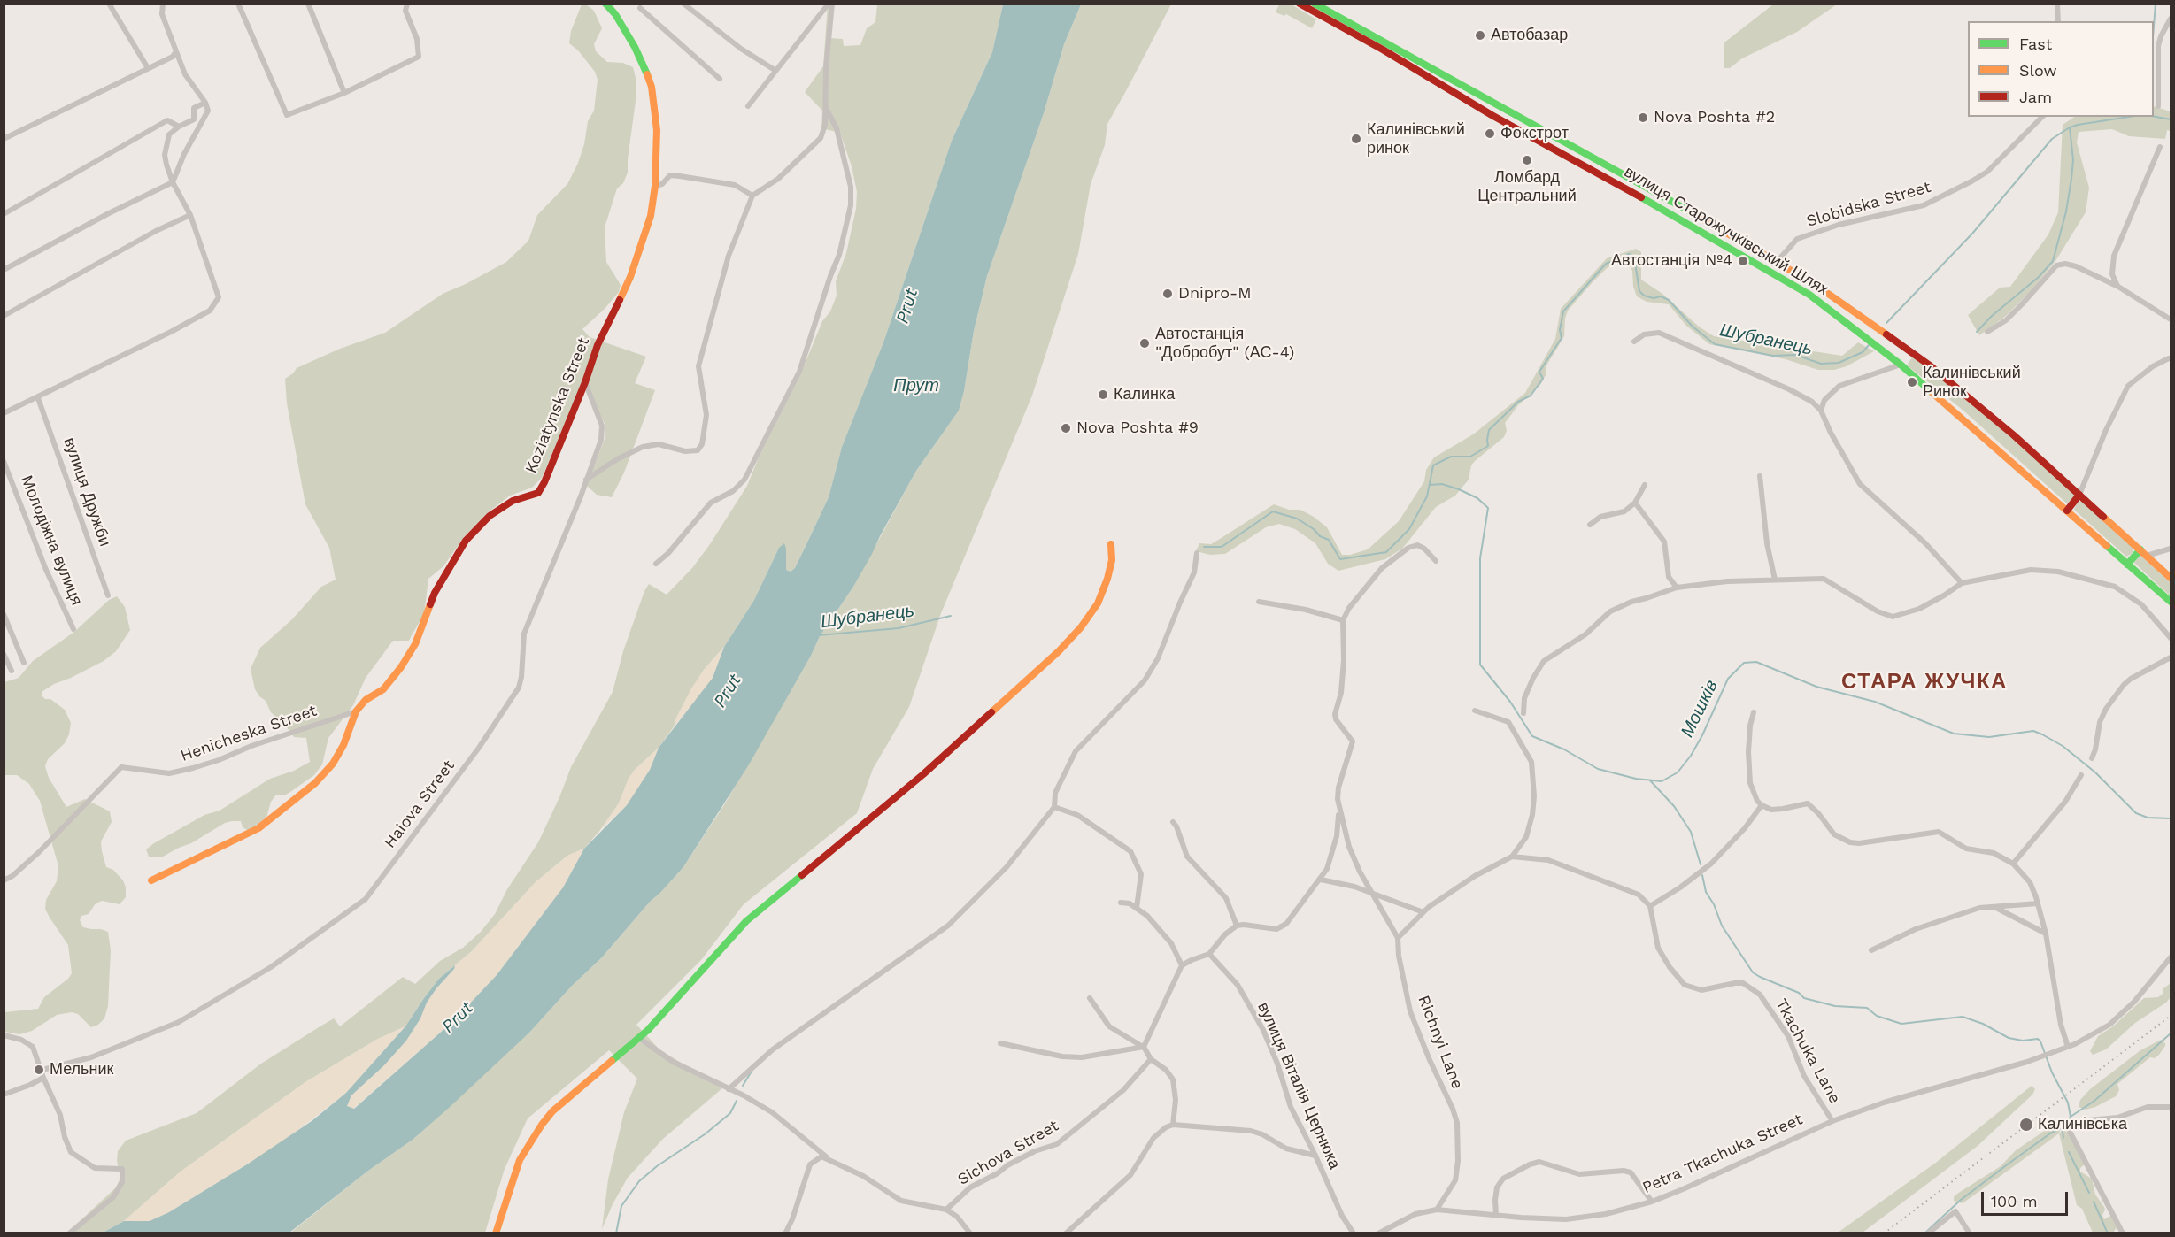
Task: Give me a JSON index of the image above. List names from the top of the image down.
{
  "streets": {
    "main road": ["вулиця Старожучківський Шлях", "Koziatynska Street"],
    "street": [
      "Slobidska Street",
      "вулиця Дружби",
      "Молодіжна вулиця",
      "Henicheska Street",
      "Haiova Street",
      "Richnyi Lane",
      "Tkachuka Lane",
      "вулиця Віталія Цернюка",
      "Sichova Street",
      "Petra Tkachuka Street"
    ]
  },
  "crossings": [
    ["Slobidska Street", "вулиця Старожучківський Шлях"],
    ["Koziatynska Street", "Henicheska Street"],
    ["Koziatynska Street", "Haiova Street"],
    ["Richnyi Lane", "Petra Tkachuka Street"],
    ["Tkachuka Lane", "Petra Tkachuka Street"]
  ],
  "districts": ["СТАРА ЖУЧКА"],
  "water": [
    "Prut",
    "Шубранець",
    "Прут",
    "Мошків"
  ],
  "places": [
    "Автобазар",
    "Nova Poshta #2",
    "Фокстрот",
    "Калинівський ринок",
    "Ломбард Центральний",
    "Автостанція №4",
    "Dnipro-M",
    "Автостанція \"Добробут\" (АС-4)",
    "Калинівський Ринок",
    "Калинка",
    "Nova Poshta #9",
    "Мельник",
    "Калинівська"
  ],
  "legend": ["Fast", "Slow", "Jam"],
  "scale_bar": "100 m"
}
